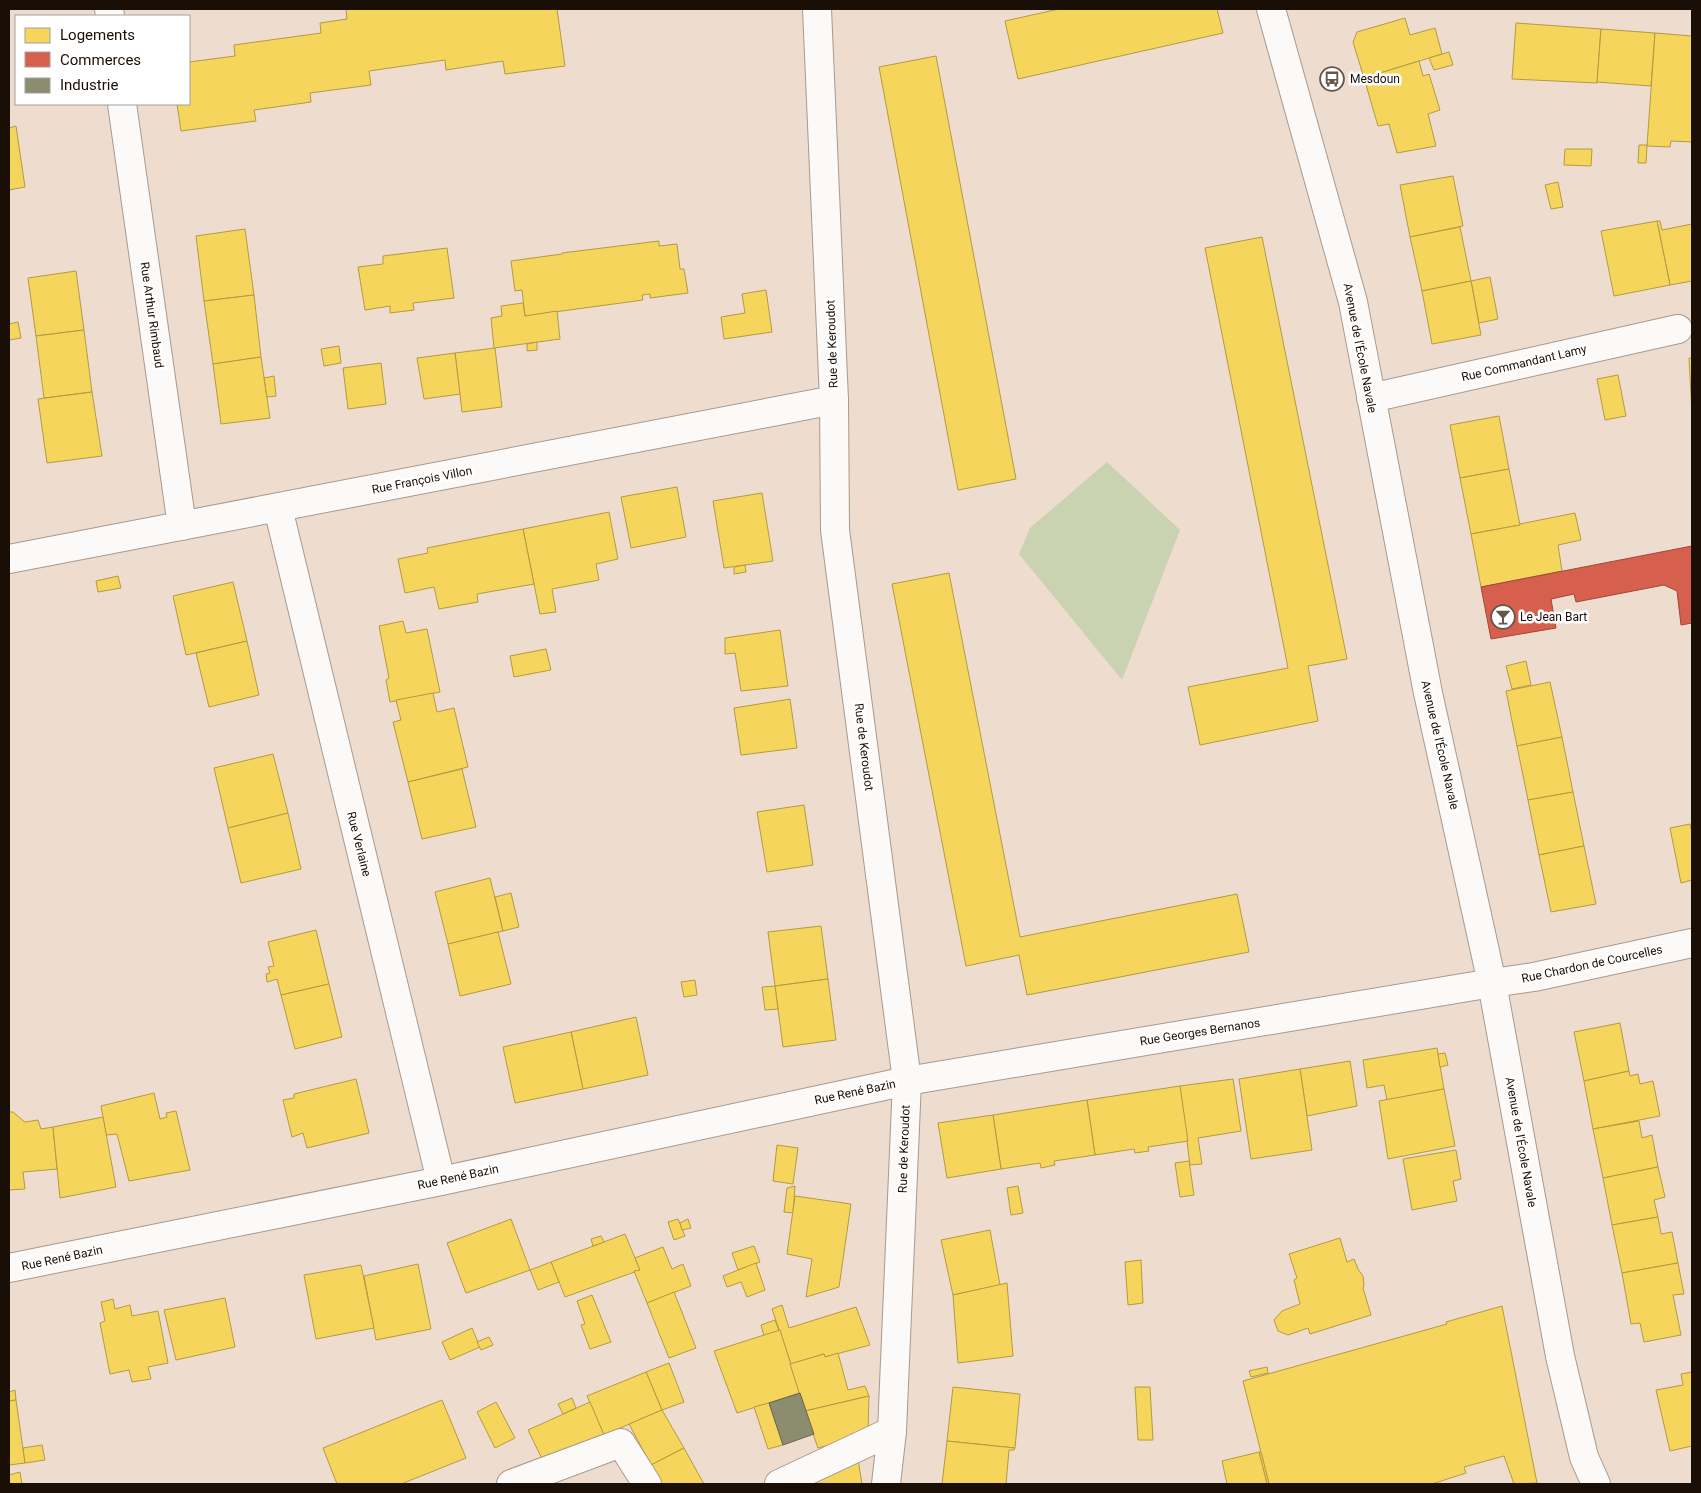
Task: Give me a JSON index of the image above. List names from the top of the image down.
{
  "streets": {
    "street": [
      "Rue Arthur Rimbaud",
      "Rue de Keroudot",
      "Avenue de l'École Navale",
      "Rue Commandant Lamy",
      "Rue François Villon",
      "Rue Verlaine",
      "Rue Chardon de Courcelles",
      "Rue Georges Bernanos",
      "Rue René Bazin"
    ]
  },
  "crossings": [
    ["Rue Arthur Rimbaud", "Rue François Villon"],
    ["Rue de Keroudot", "Rue François Villon"],
    ["Rue de Keroudot", "Rue Georges Bernanos"],
    ["Rue de Keroudot", "Rue René Bazin"],
    ["Avenue de l'École Navale", "Rue Commandant Lamy"],
    ["Avenue de l'École Navale", "Rue Chardon de Courcelles"],
    ["Avenue de l'École Navale", "Rue Georges Bernanos"],
    ["Rue François Villon", "Rue Verlaine"],
    ["Rue Verlaine", "Rue René Bazin"],
    ["Rue Chardon de Courcelles", "Rue Georges Bernanos"],
    ["Rue Georges Bernanos", "Rue René Bazin"]
  ],
  "places": {
    "bus stop": ["Mesdoun"],
    "bar": ["Le Jean Bart"]
  },
  "legend": ["Logements", "Commerces", "Industrie"]
}
